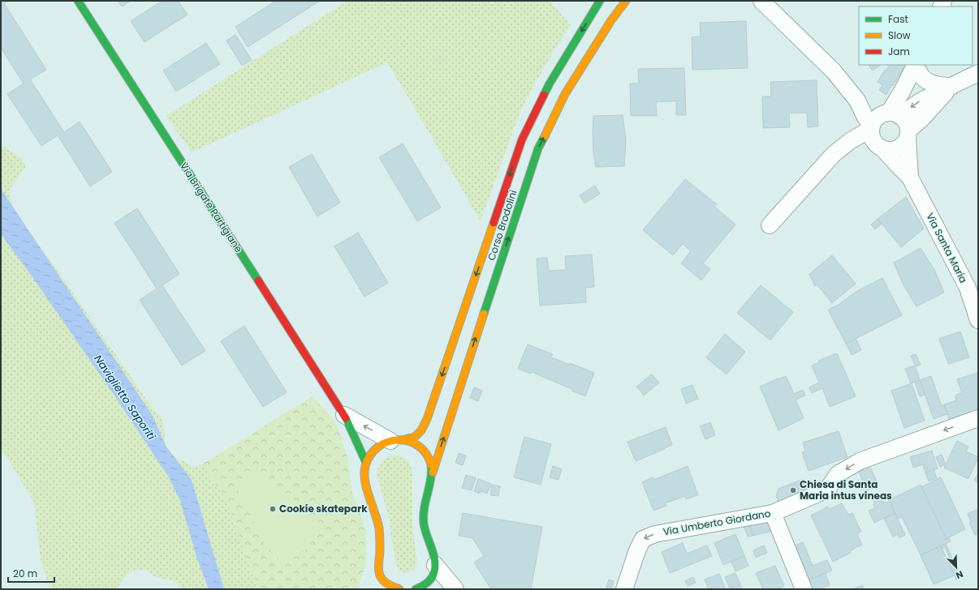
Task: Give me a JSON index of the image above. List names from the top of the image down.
{
  "streets": {
    "main road": ["Via Brigate Partigiane", "Corso Brodolini"],
    "street": ["Via Santa Maria", "Via Umberto Giordano"]
  },
  "crossings": [
    ["Via Brigate Partigiane", "Corso Brodolini"]
  ],
  "one_way": ["Via Umberto Giordano"],
  "water": ["Naviglietto Saporiti"],
  "places": ["Chiesa di Santa Maria intus vineas", "Cookie skatepark"],
  "legend": ["Fast", "Slow", "Jam"],
  "scale_bar": "20 m",
  "north": "bottom right"
}
